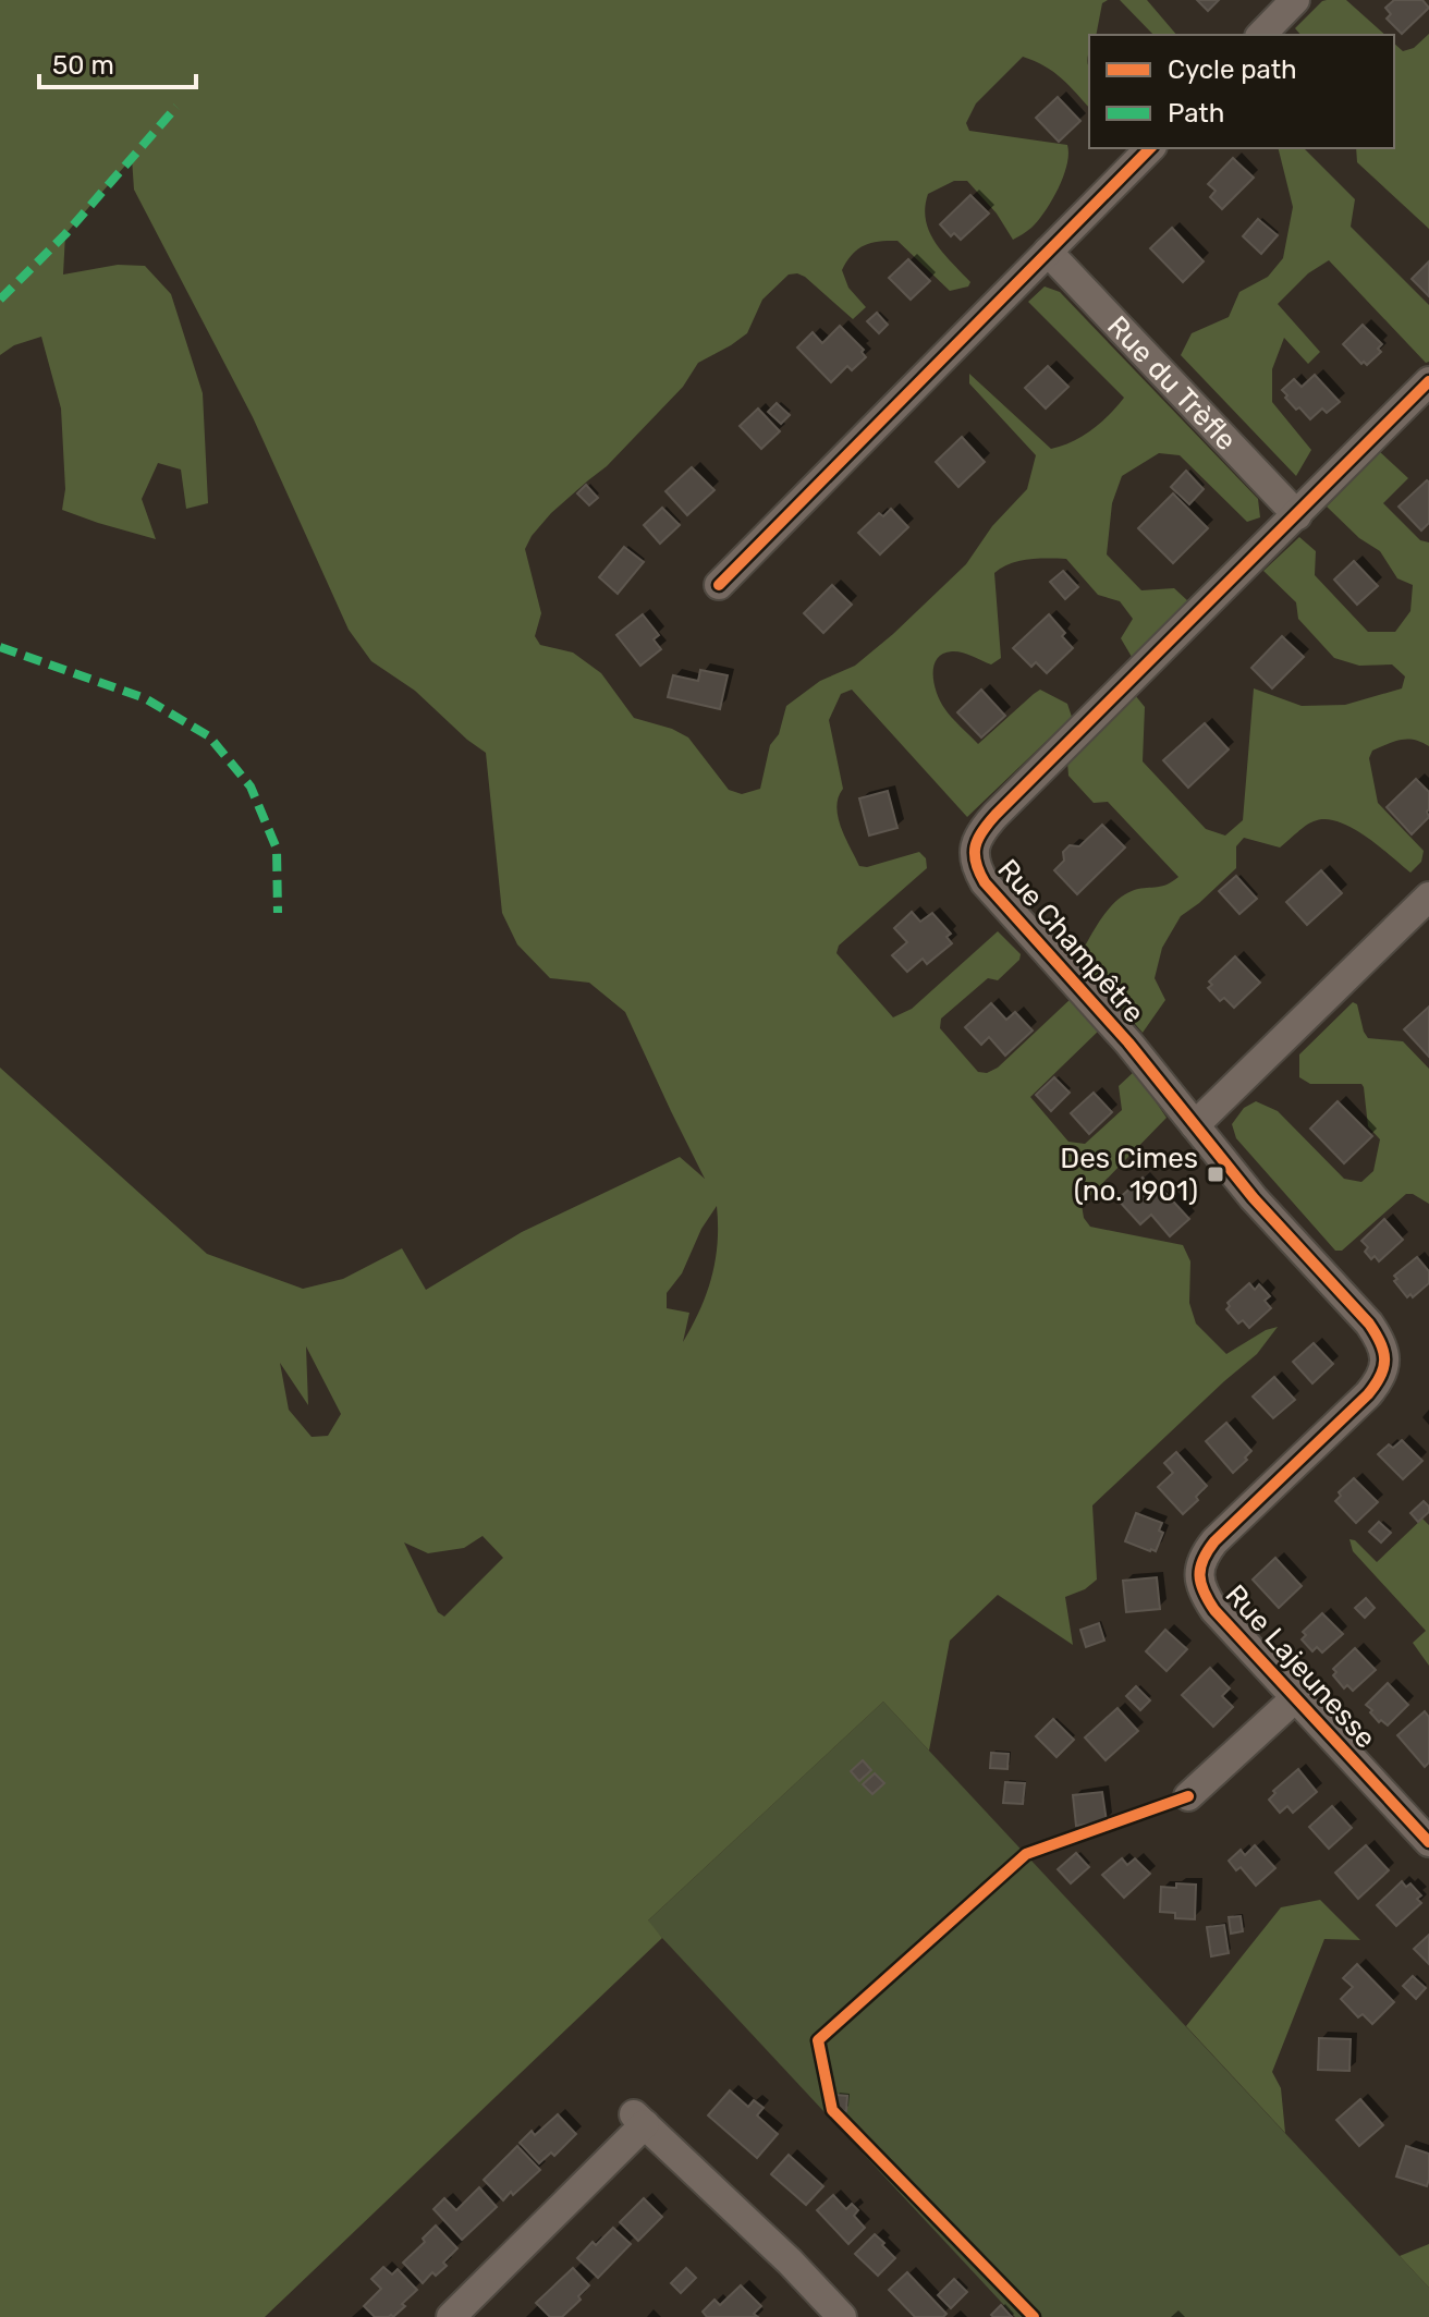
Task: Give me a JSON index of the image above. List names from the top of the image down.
{
  "streets": {
    "street": ["Rue du Trèfle", "Rue Champêtre", "Rue Lajeunesse"]
  },
  "crossings": [
    ["Rue du Trèfle", "Rue Champêtre"],
    ["Rue Champêtre", "Rue Lajeunesse"]
  ],
  "places": {
    "transit": ["Des Cimes (no. 1901)"]
  },
  "legend": ["Cycle path", "Path"],
  "scale_bar": "50 m"
}
